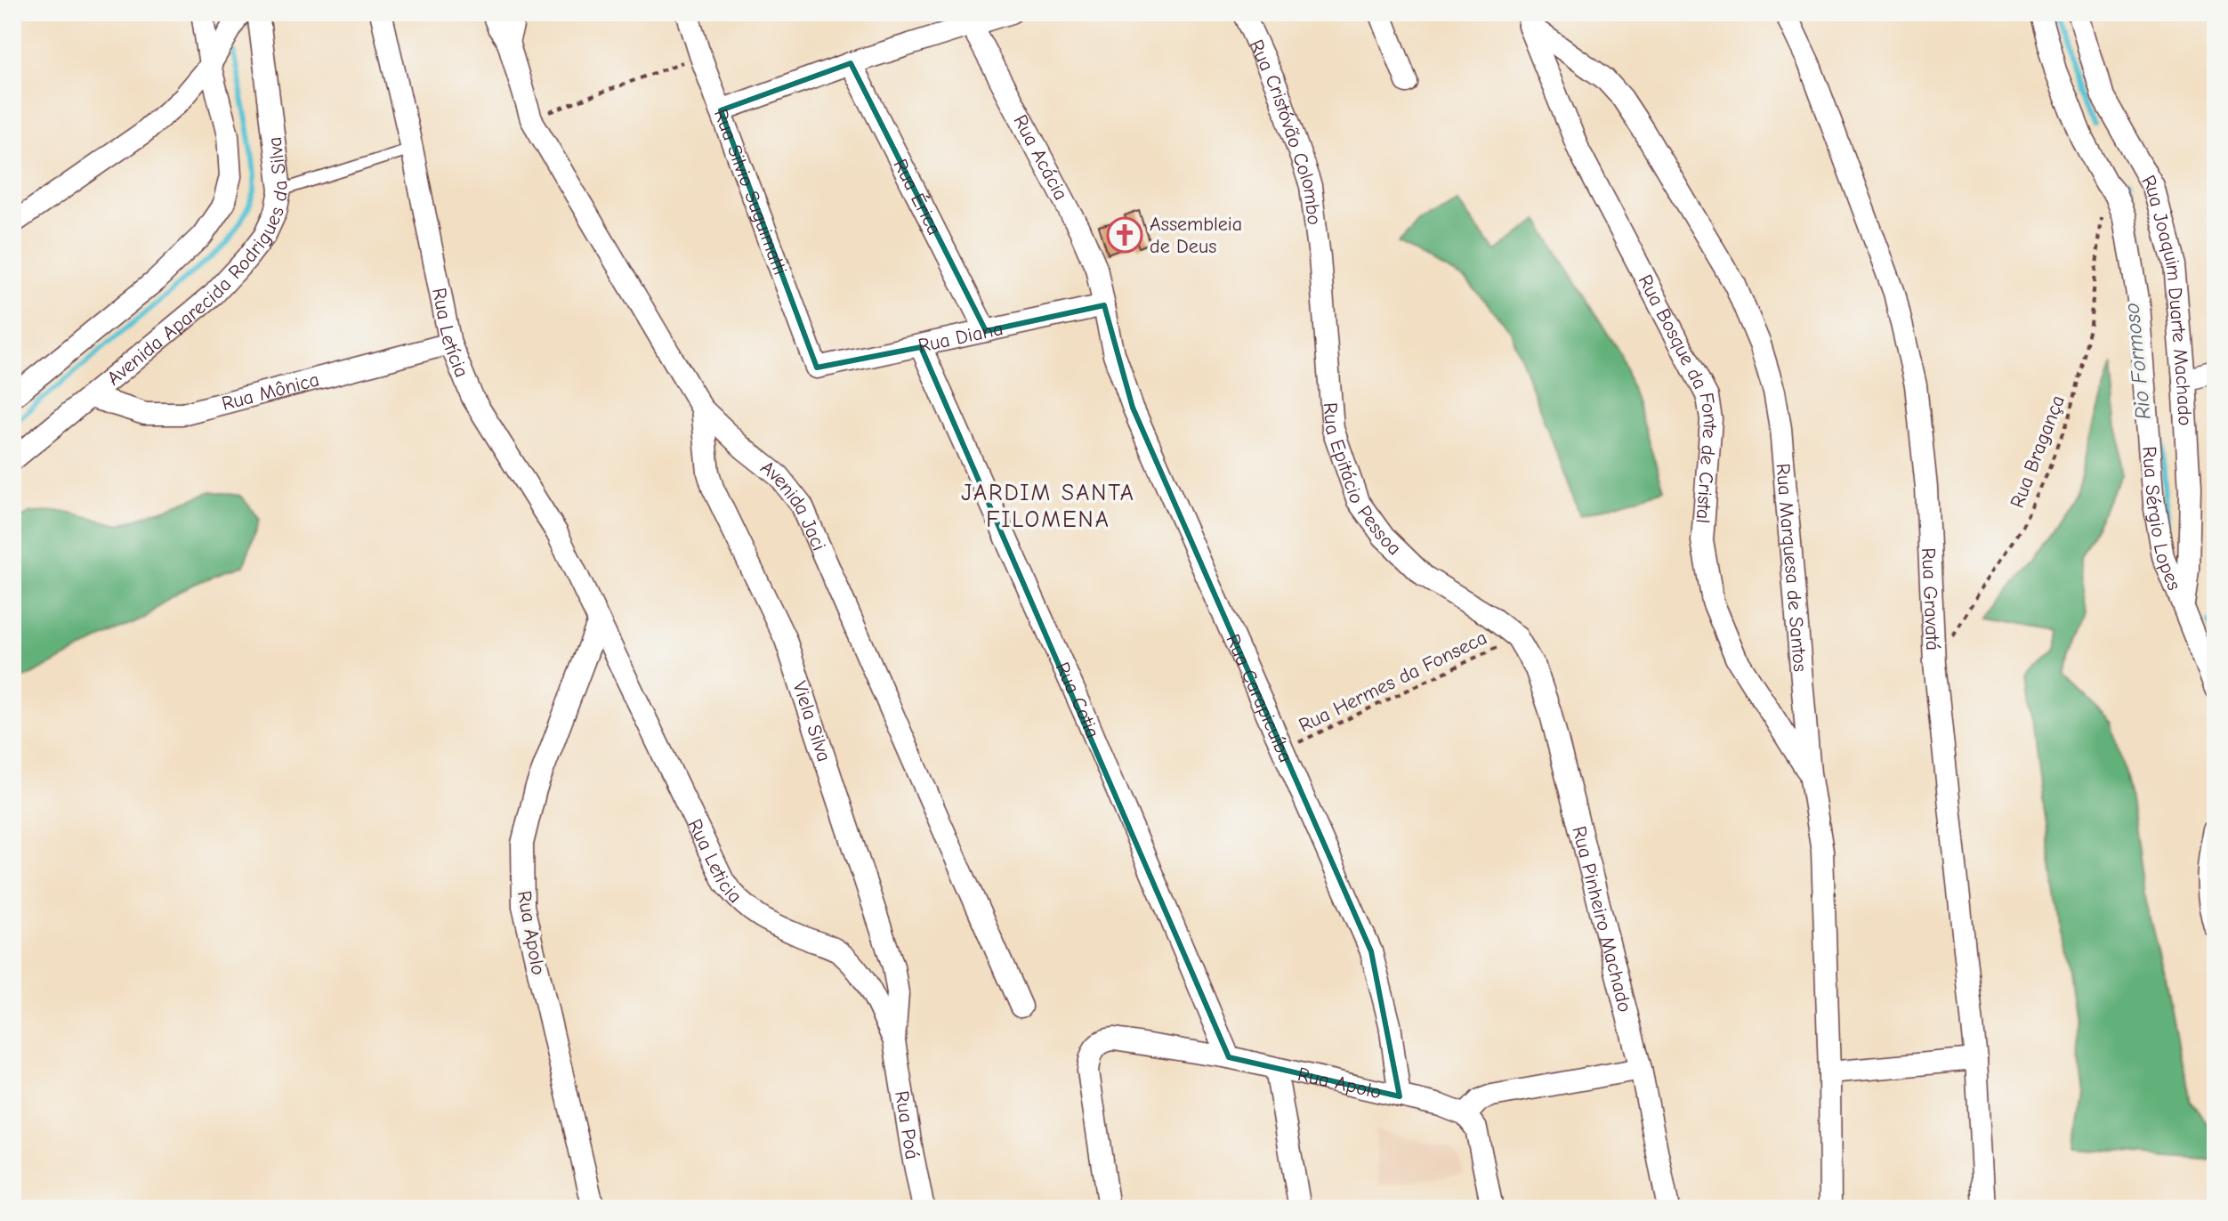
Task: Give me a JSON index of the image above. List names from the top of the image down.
{
  "streets": {
    "street": [
      "Rua Cristóvão Colombo",
      "Rua Acácia",
      "Rua Silvio Suguimatti",
      "Rua Érica",
      "Avenida Aparecida Rodrigues da Silva",
      "Rua Joaquim Duarte Machado",
      "Rua Letícia",
      "Rua Diana",
      "Rua Mônica",
      "Rua Bosque da Fonte de Cristal",
      "Rua Epitácio Pessoa",
      "Avenida Jaci",
      "Rua Sérgio Lopes",
      "Rua Marquesa de Santos",
      "Rua Gravatá",
      "Rua Carapicuíba",
      "Rua Cotia",
      "Viela Silva",
      "Rua Leticia",
      "Rua Pinheiro Machado",
      "Rua Apolo",
      "Rua Poá"
    ],
    "path": ["Rua Bragança", "Rua Hermes da Fonseca"]
  },
  "crossings": [
    ["Rua Cristóvão Colombo", "Rua Epitácio Pessoa"],
    ["Rua Acácia", "Rua Diana"],
    ["Rua Acácia", "Rua Carapicuíba"],
    ["Rua Silvio Suguimatti", "Rua Diana"],
    ["Rua Érica", "Rua Diana"],
    ["Avenida Aparecida Rodrigues da Silva", "Rua Mônica"],
    ["Rua Joaquim Duarte Machado", "Rua Sérgio Lopes"],
    ["Rua Letícia", "Rua Mônica"],
    ["Rua Letícia", "Rua Leticia"],
    ["Rua Letícia", "Rua Apolo"],
    ["Rua Diana", "Rua Carapicuíba"],
    ["Rua Diana", "Rua Cotia"],
    ["Rua Bosque da Fonte de Cristal", "Rua Marquesa de Santos"],
    ["Rua Bragança", "Rua Sérgio Lopes"],
    ["Rua Bragança", "Rua Gravatá"],
    ["Rua Epitácio Pessoa", "Rua Hermes da Fonseca"],
    ["Rua Epitácio Pessoa", "Rua Pinheiro Machado"],
    ["Avenida Jaci", "Viela Silva"],
    ["Rua Hermes da Fonseca", "Rua Carapicuíba"],
    ["Rua Hermes da Fonseca", "Rua Pinheiro Machado"],
    ["Rua Carapicuíba", "Rua Apolo"],
    ["Rua Cotia", "Rua Apolo"],
    ["Viela Silva", "Rua Leticia"],
    ["Viela Silva", "Rua Poá"],
    ["Rua Leticia", "Rua Apolo"],
    ["Rua Leticia", "Rua Poá"]
  ],
  "districts": ["JARDIM SANTA FILOMENA"],
  "water": ["Rio Formoso"],
  "places": {
    "church": ["Assembleia de Deus"]
  }
}
